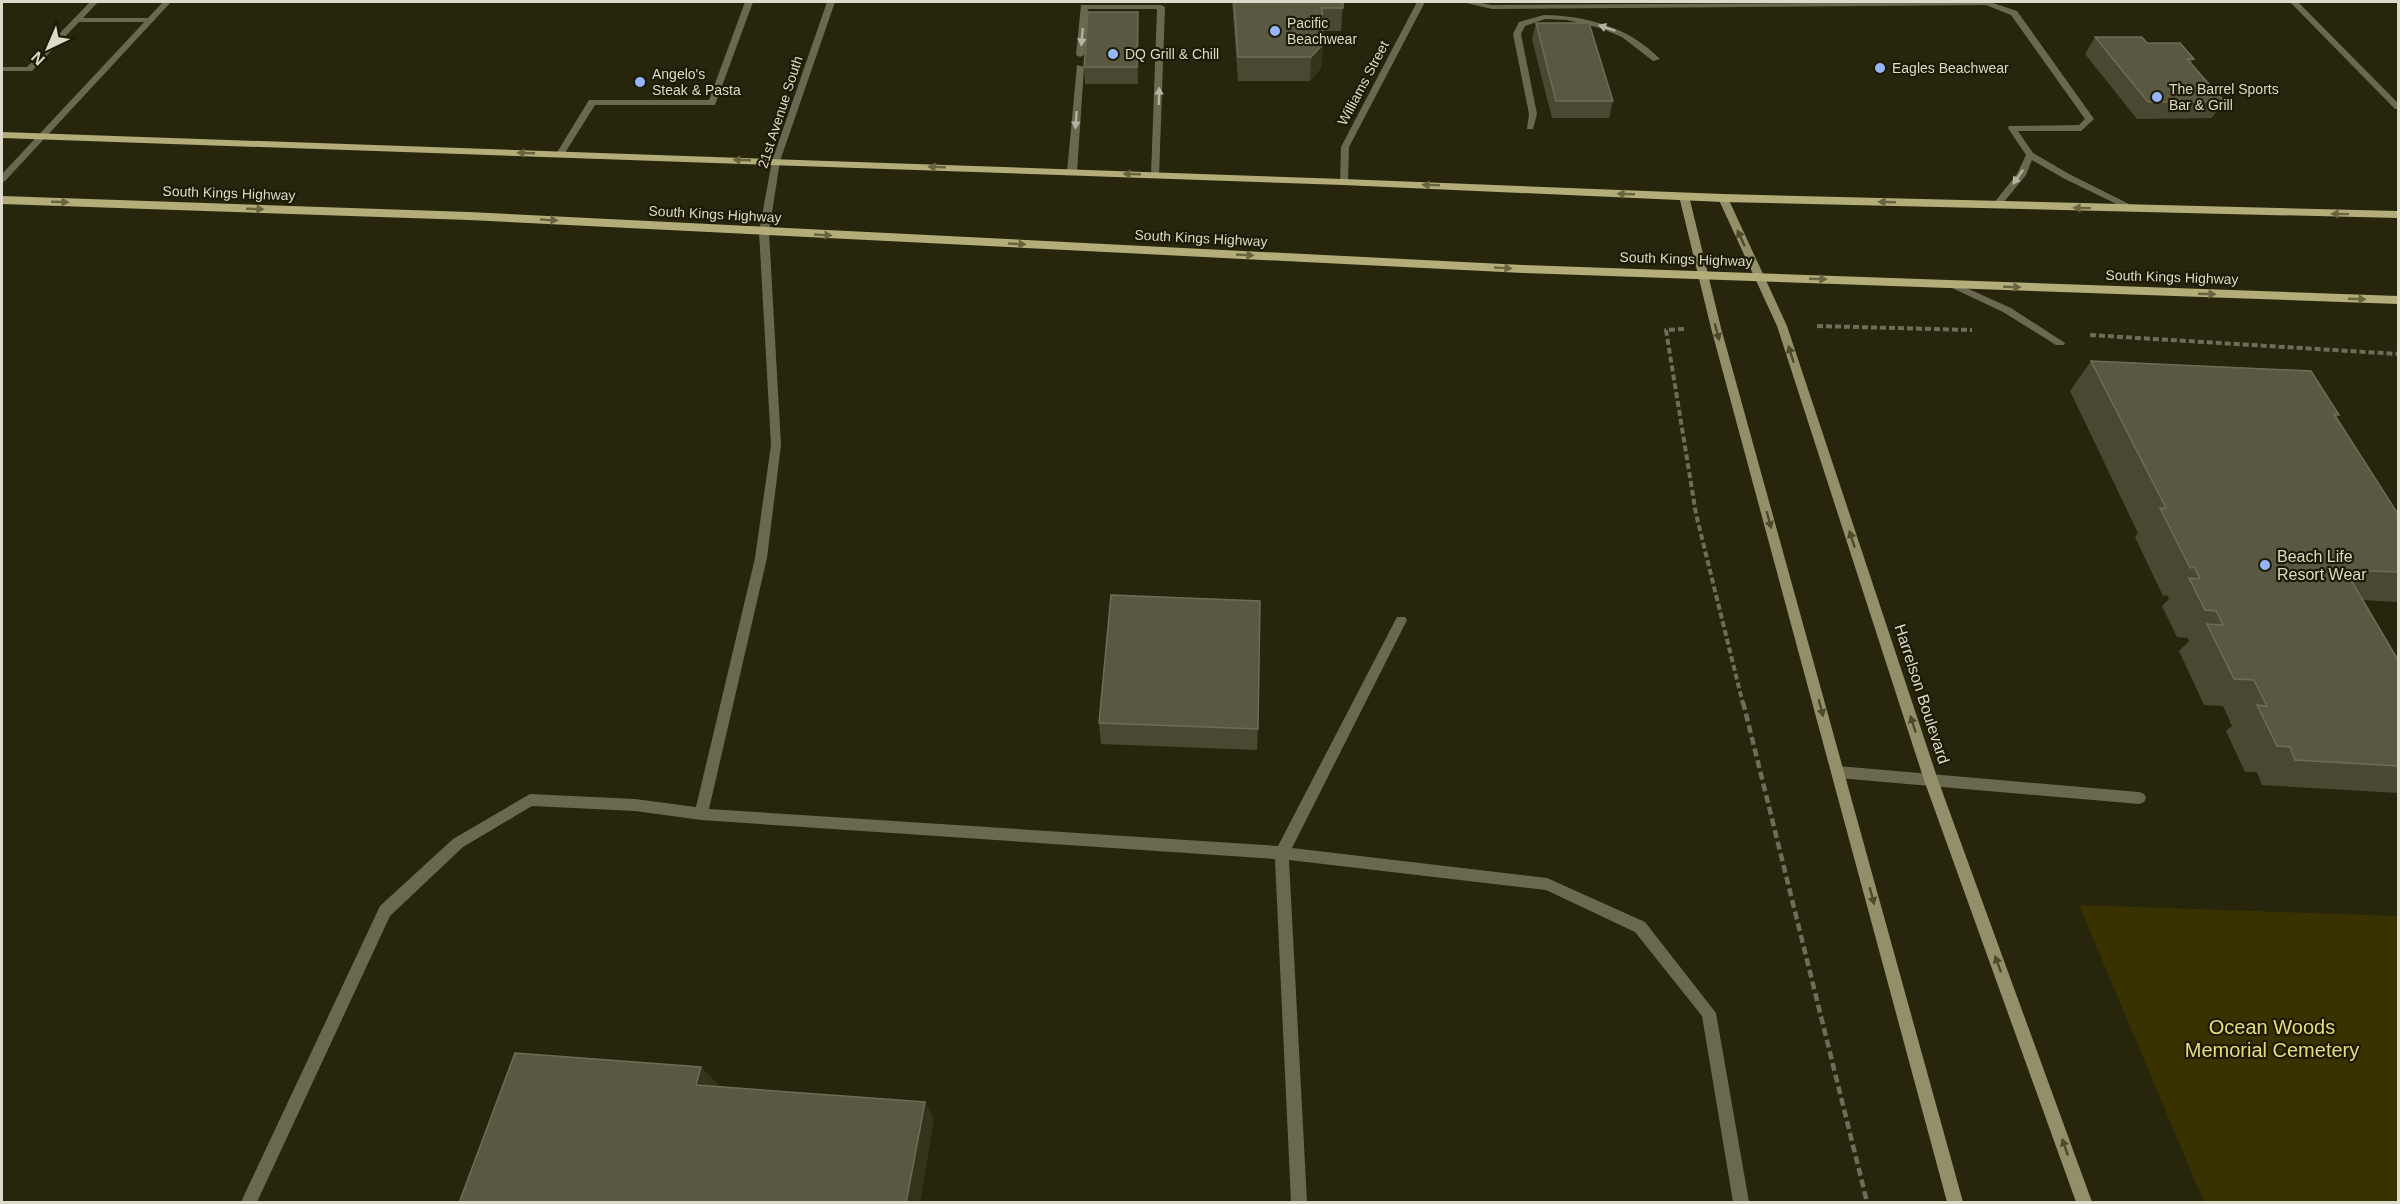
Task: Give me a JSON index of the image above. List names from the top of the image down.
{
  "streets": {
    "main road": ["South Kings Highway", "Harrelson Boulevard"],
    "street": ["Williams Street", "21st Avenue South"]
  },
  "crossings": [
    ["21st Avenue South", "South Kings Highway"],
    ["South Kings Highway", "Harrelson Boulevard"]
  ],
  "parks": ["Ocean Woods Memorial Cemetery"],
  "places": [
    "Pacific Beachwear",
    "DQ Grill & Chill",
    "Eagles Beachwear",
    "Angelo's Steak & Pasta",
    "The Barrel Sports Bar & Grill",
    "Beach Life Resort Wear"
  ],
  "north": "bottom left"
}
